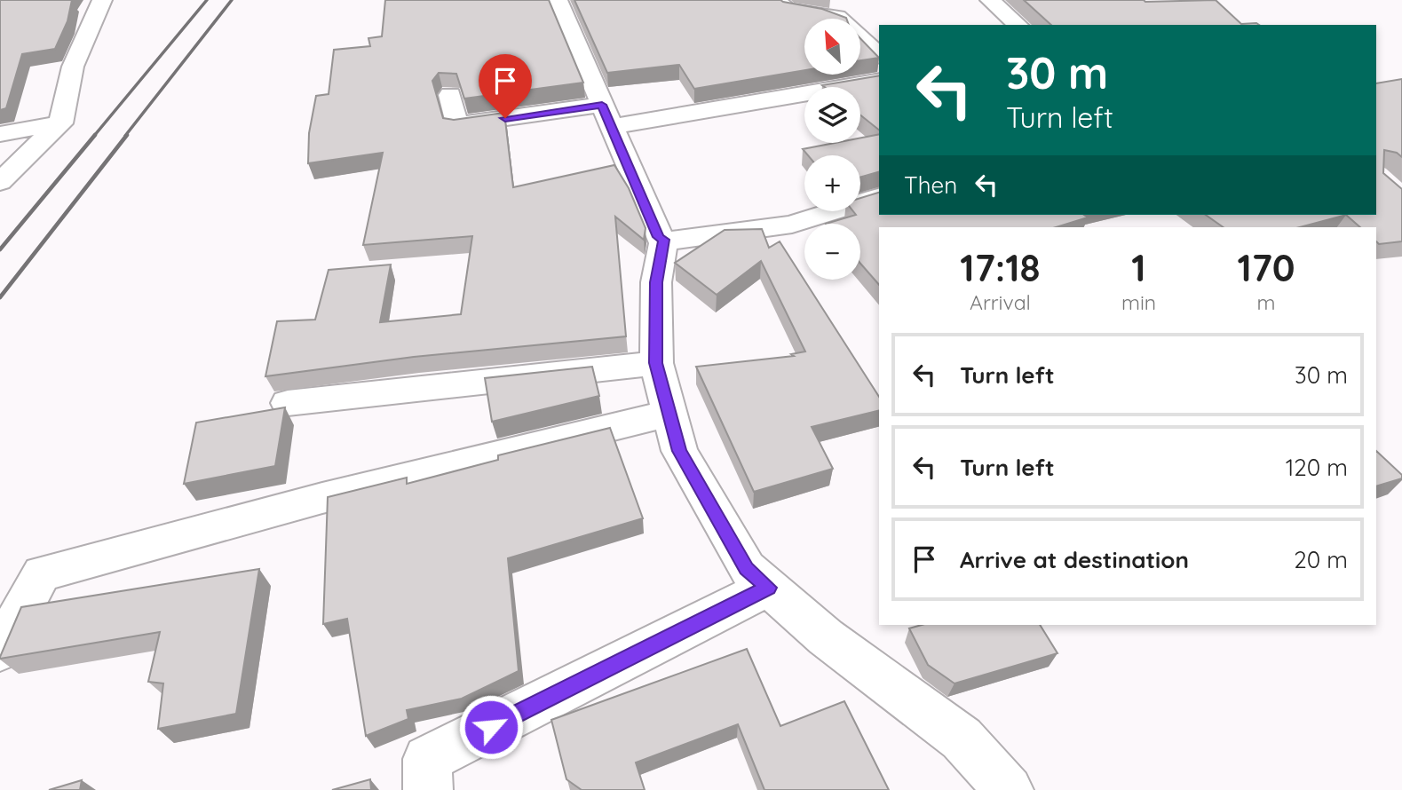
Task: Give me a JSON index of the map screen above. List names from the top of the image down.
{
  "north": "top left",
  "page": {
    "map_buttons": ["+", "−"],
    "turn": ["30 m", "Turn left"],
    "then": "Then",
    "eta": [
      "17:18",
      "Arrival",
      "1",
      "min",
      "170",
      "m"
    ],
    "list": [
      {
        "name": "Turn left",
        "value": "30 m"
      },
      {
        "name": "Turn left",
        "value": "120 m"
      },
      {
        "name": "Arrive at destination",
        "value": "20 m"
      }
    ]
  }
}
